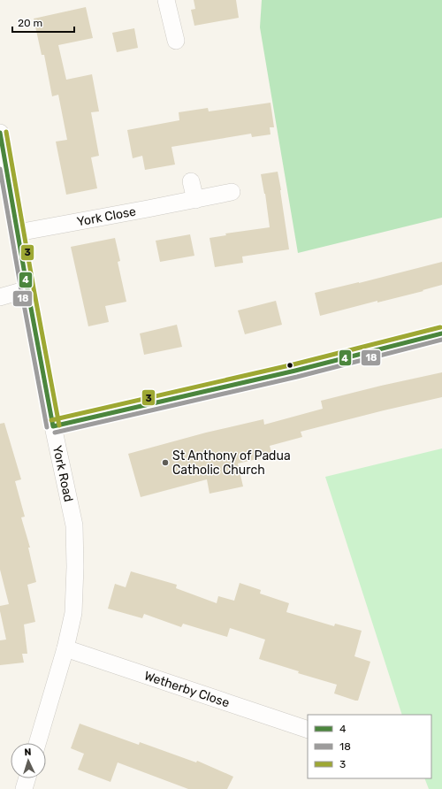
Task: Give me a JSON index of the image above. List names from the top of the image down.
{
  "streets": {
    "street": ["York Close", "York Road", "Wetherby Close"]
  },
  "crossings": [
    ["York Close", "York Road"],
    ["York Road", "Wetherby Close"]
  ],
  "places": ["St Anthony of Padua Catholic Church"],
  "lines": ["transit line 3", "transit line 4", "transit line 18"],
  "legend": ["4", "18", "3"],
  "scale_bar": "20 m",
  "north": "top"
}
